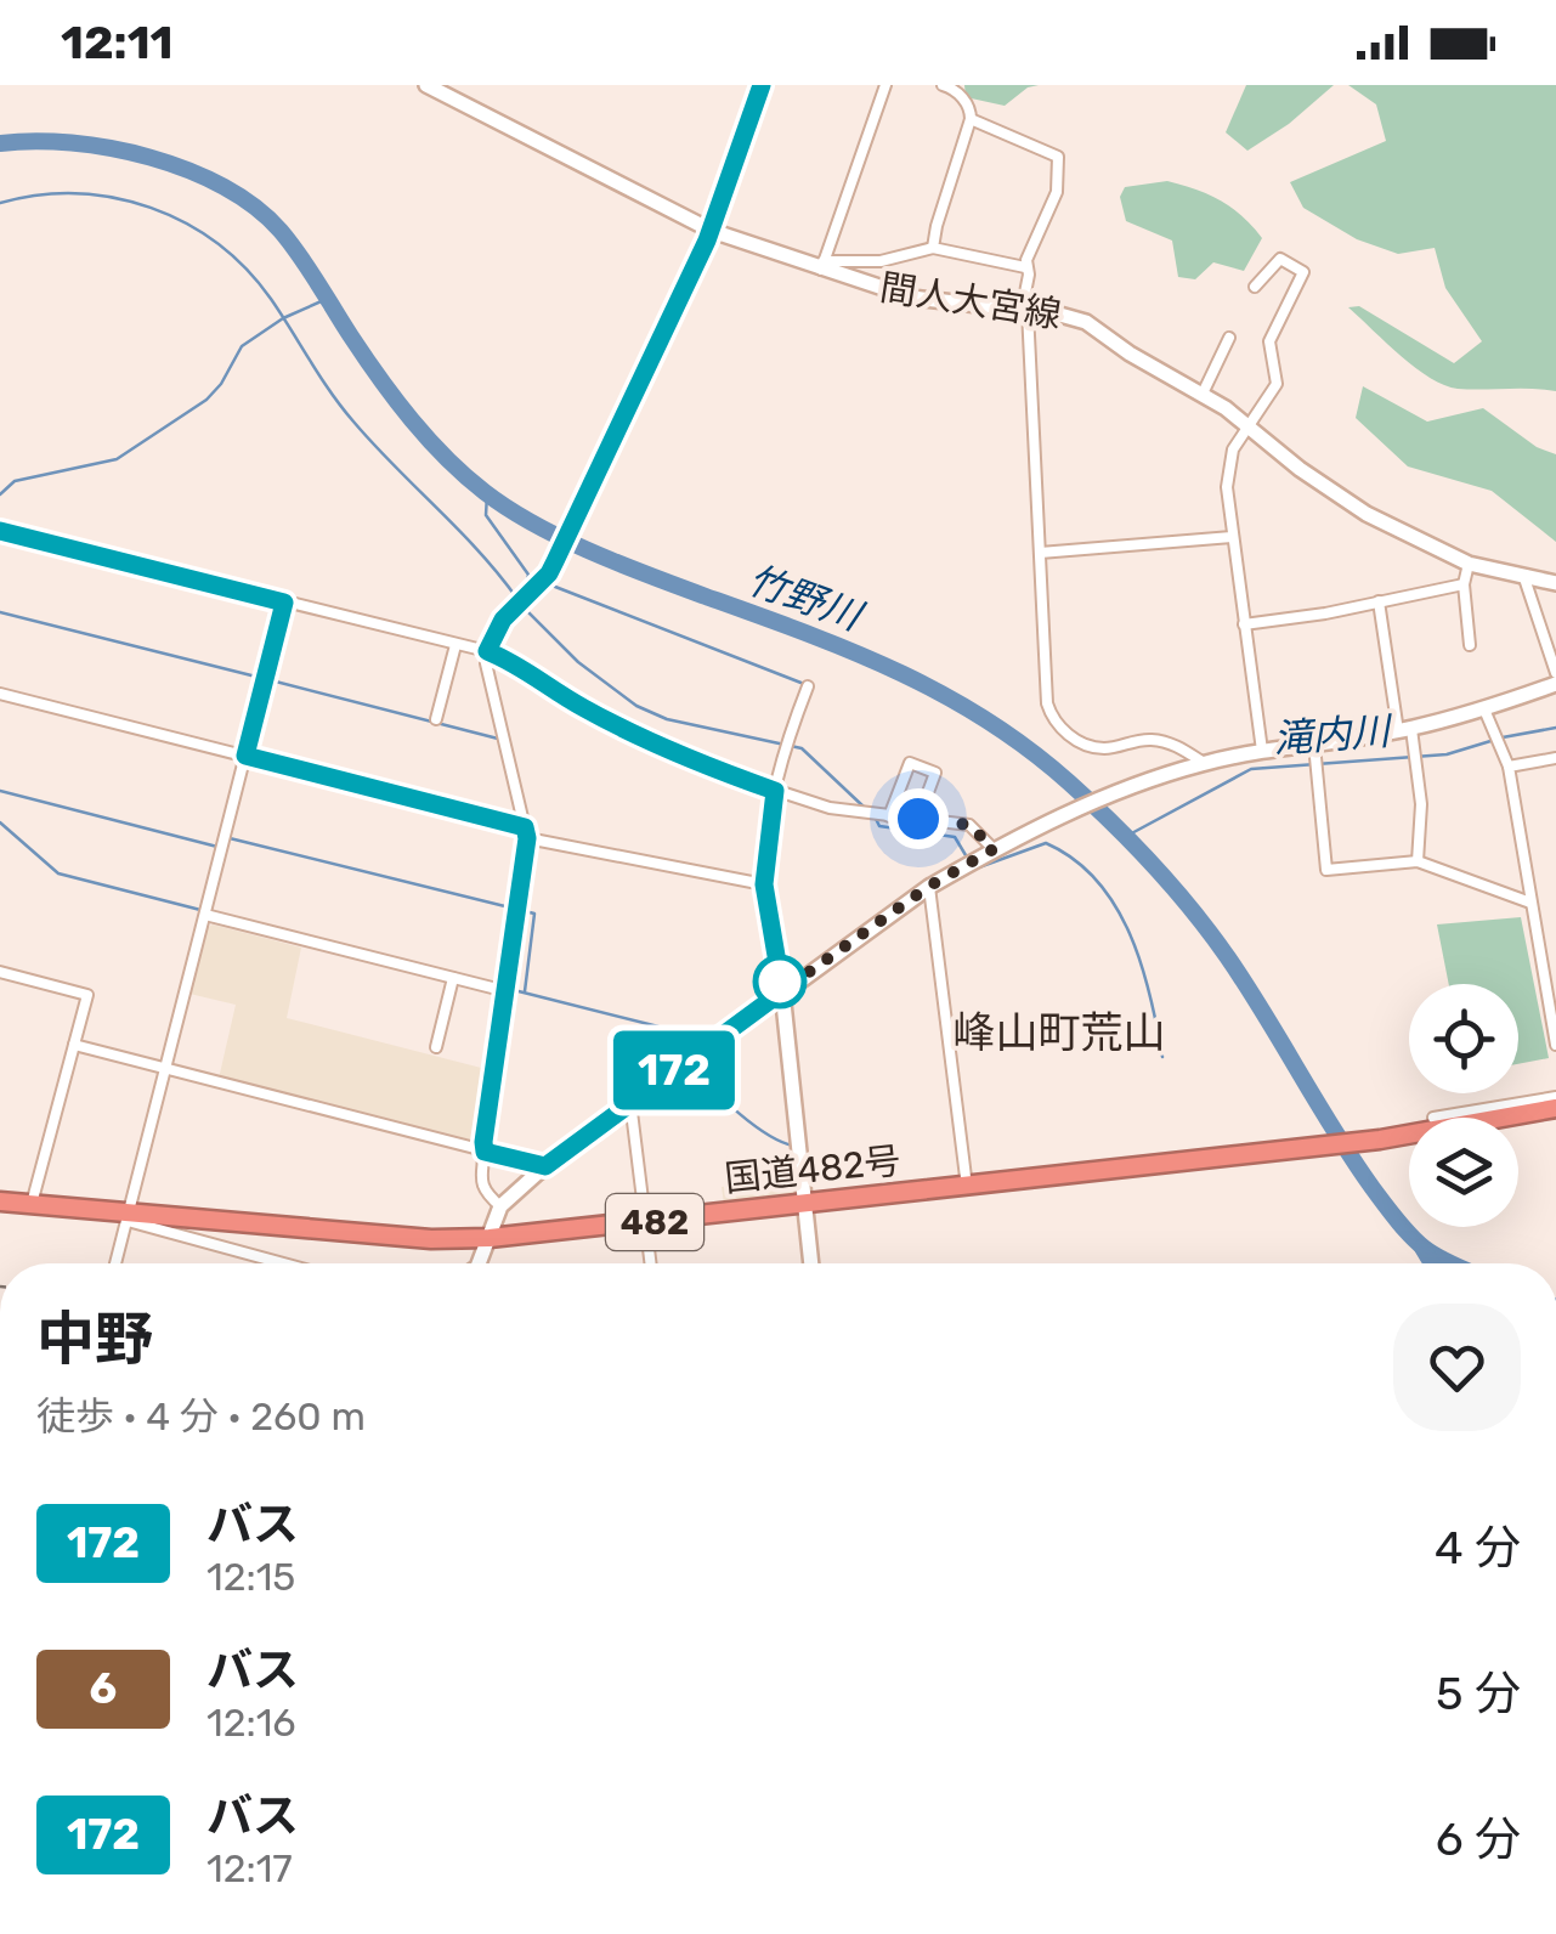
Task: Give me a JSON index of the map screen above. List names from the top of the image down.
{
  "streets": {
    "highway": ["国道482号", "482"],
    "street": ["間人大宮線"]
  },
  "districts": ["峰山町荒山"],
  "water": ["竹野川", "滝内川"],
  "lines": ["bus line 172"],
  "page": {
    "status": "12:11",
    "on_map": "172",
    "heading": ["中野", "徒歩 · 4 分 · 260 m"],
    "list": [
      {
        "mark": "172",
        "name": "バス",
        "note": "12:15",
        "value": "4 分"
      },
      {
        "mark": "6",
        "name": "バス",
        "note": "12:16",
        "value": "5 分"
      },
      {
        "mark": "172",
        "name": "バス",
        "note": "12:17",
        "value": "6 分"
      }
    ]
  }
}
